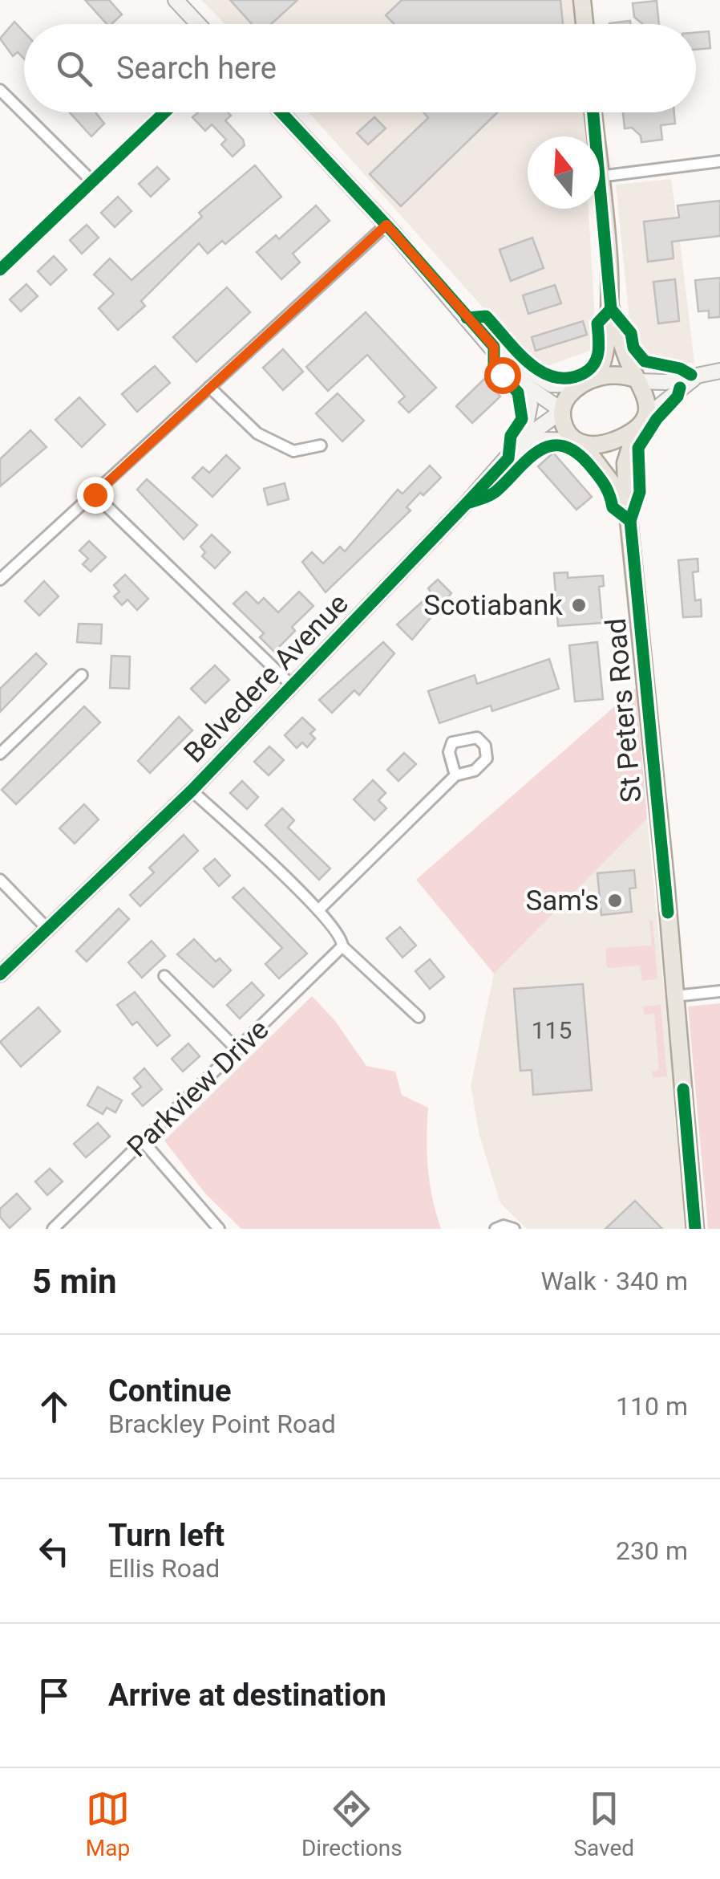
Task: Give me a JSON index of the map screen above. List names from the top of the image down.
{
  "streets": {
    "main road": ["Belvedere Avenue", "St Peters Road"],
    "street": ["Parkview Drive"]
  },
  "crossings": [
    ["Belvedere Avenue", "St Peters Road"]
  ],
  "places": ["Scotiabank", "Sam's"],
  "house_numbers": ["115"],
  "north": "top",
  "page": {
    "search": "Search here",
    "heading": ["5 min", "Walk · 340 m"],
    "list": [
      ["Continue", "Brackley Point Road", "110 m"],
      ["Turn left", "Ellis Road", "230 m"],
      "Arrive at destination"
    ],
    "nav": ["Map", "Directions", "Saved"]
  }
}
